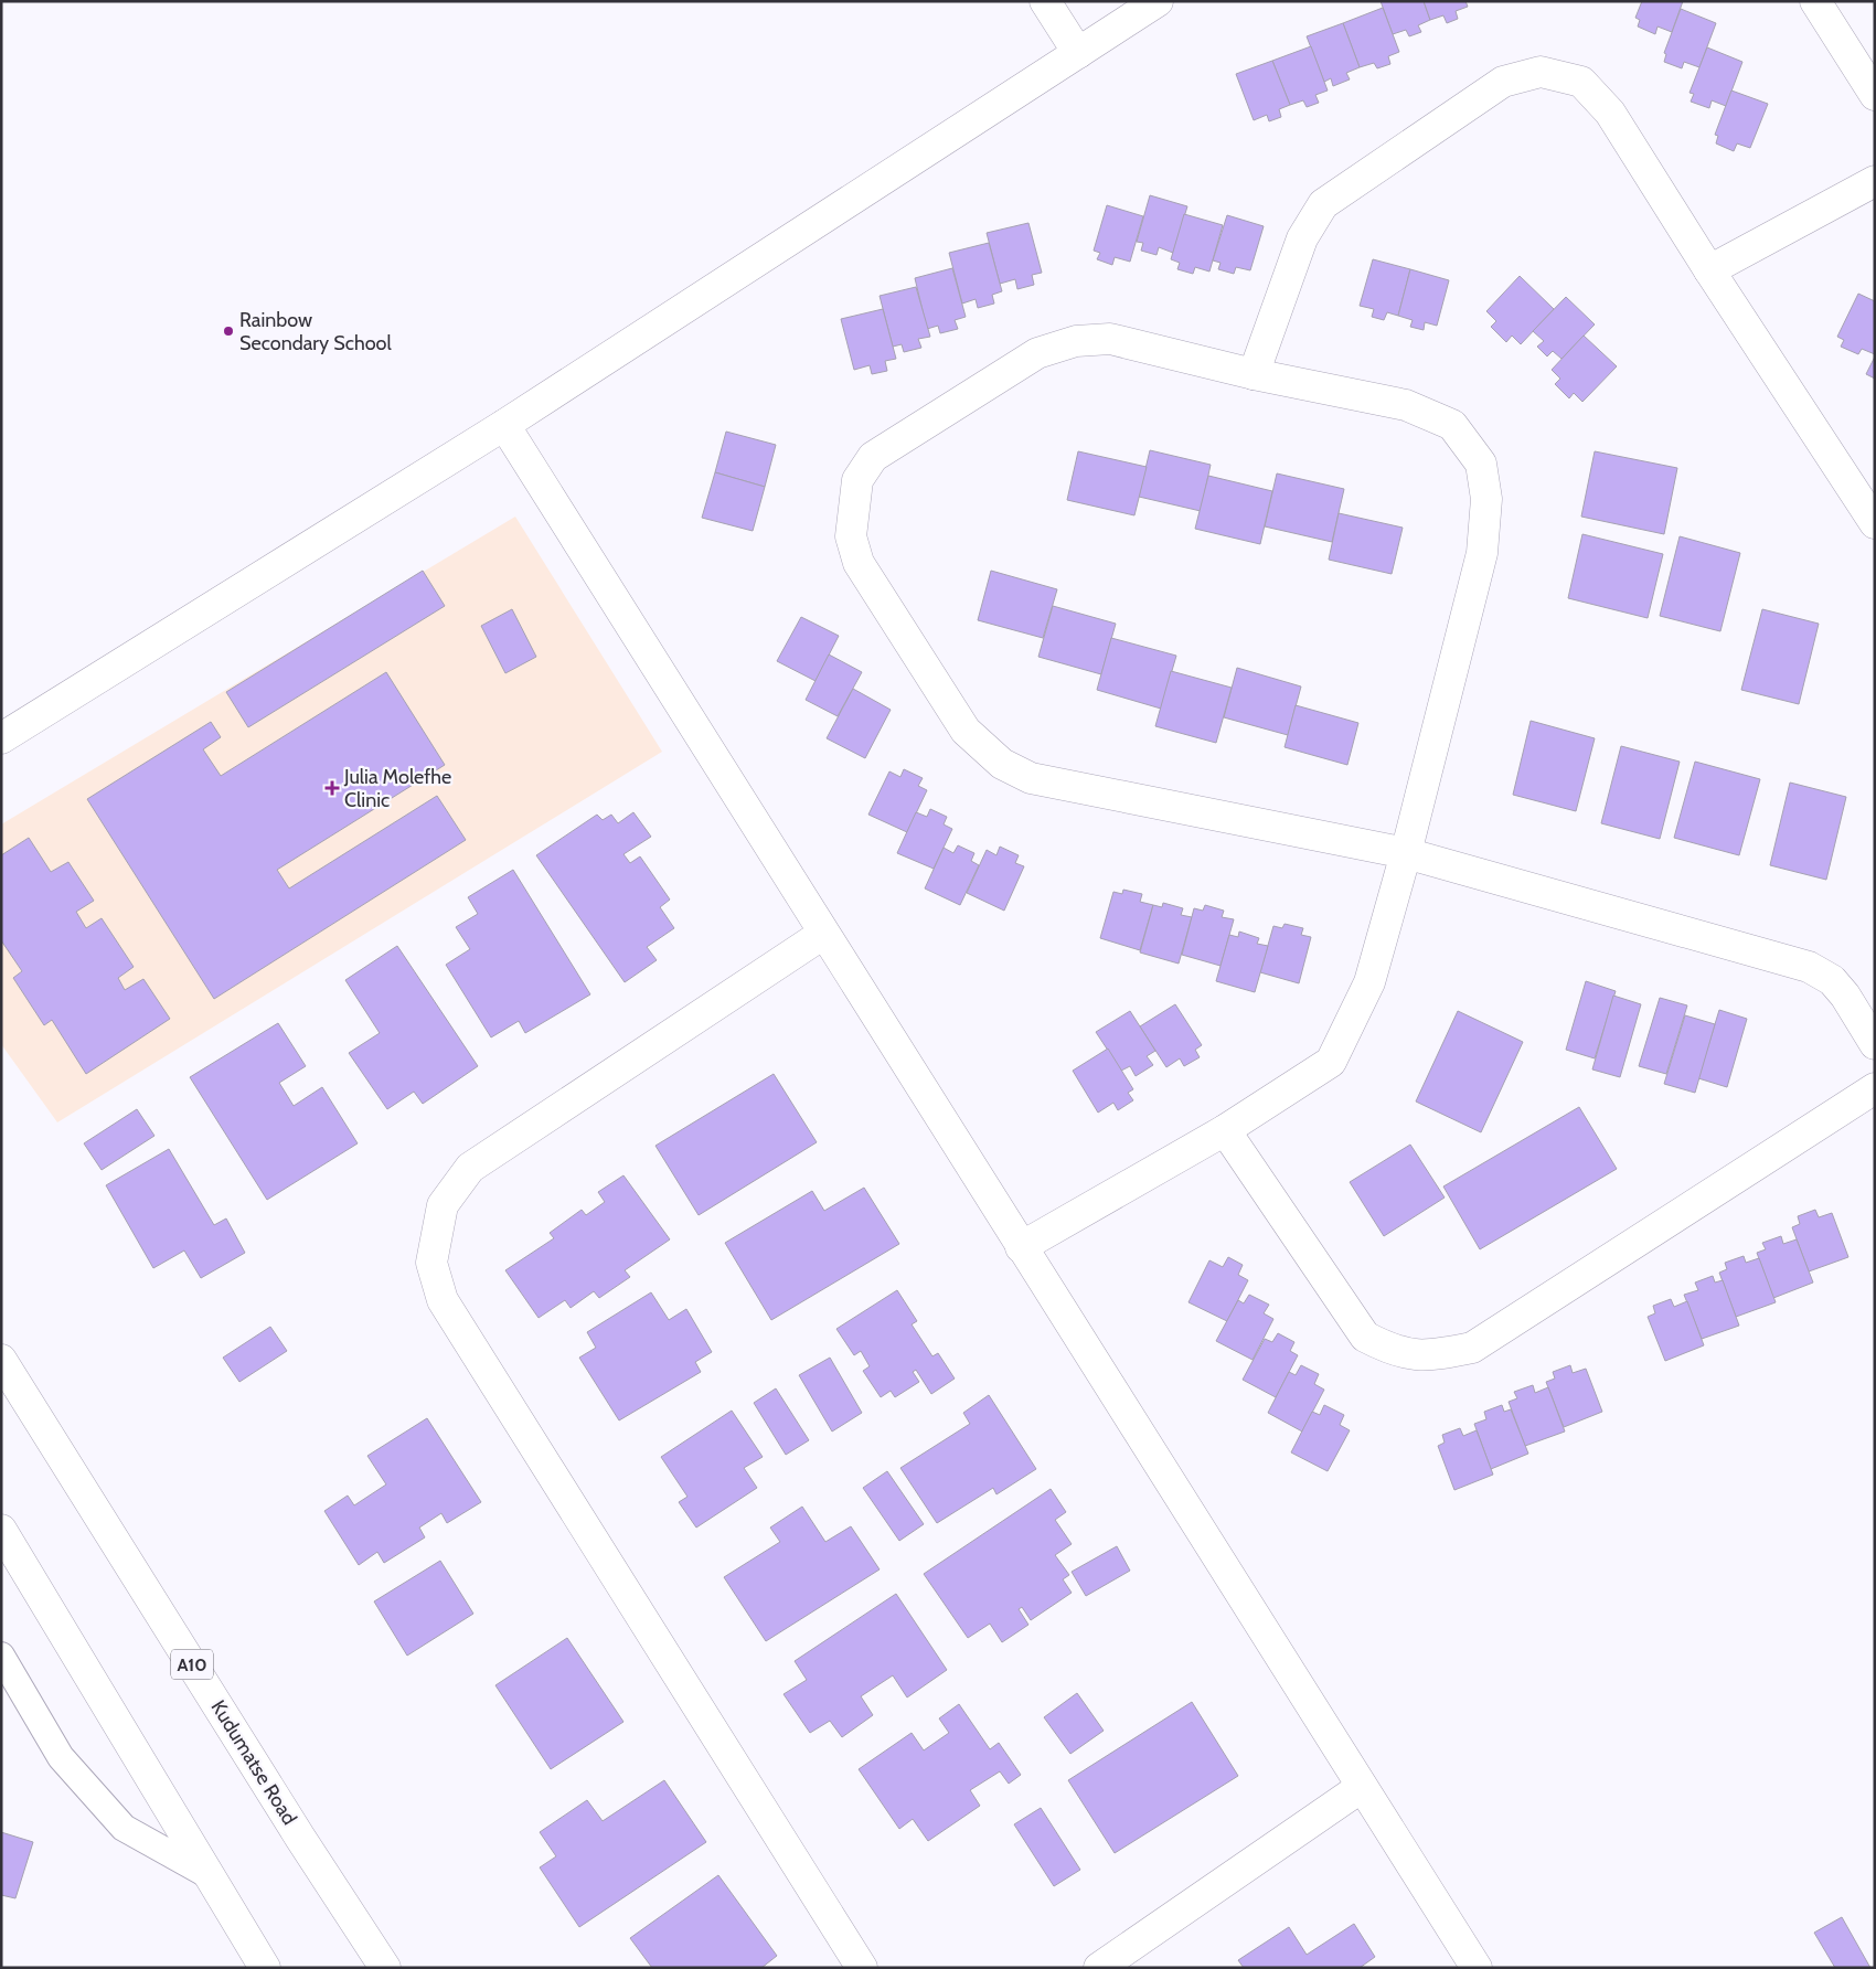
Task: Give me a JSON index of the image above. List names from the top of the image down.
{
  "streets": {
    "street": ["A10", "Kudumatse Road"]
  },
  "places": {
    "other": ["Rainbow Secondary School"],
    "health": ["Julia Molefhe Clinic"]
  }
}
